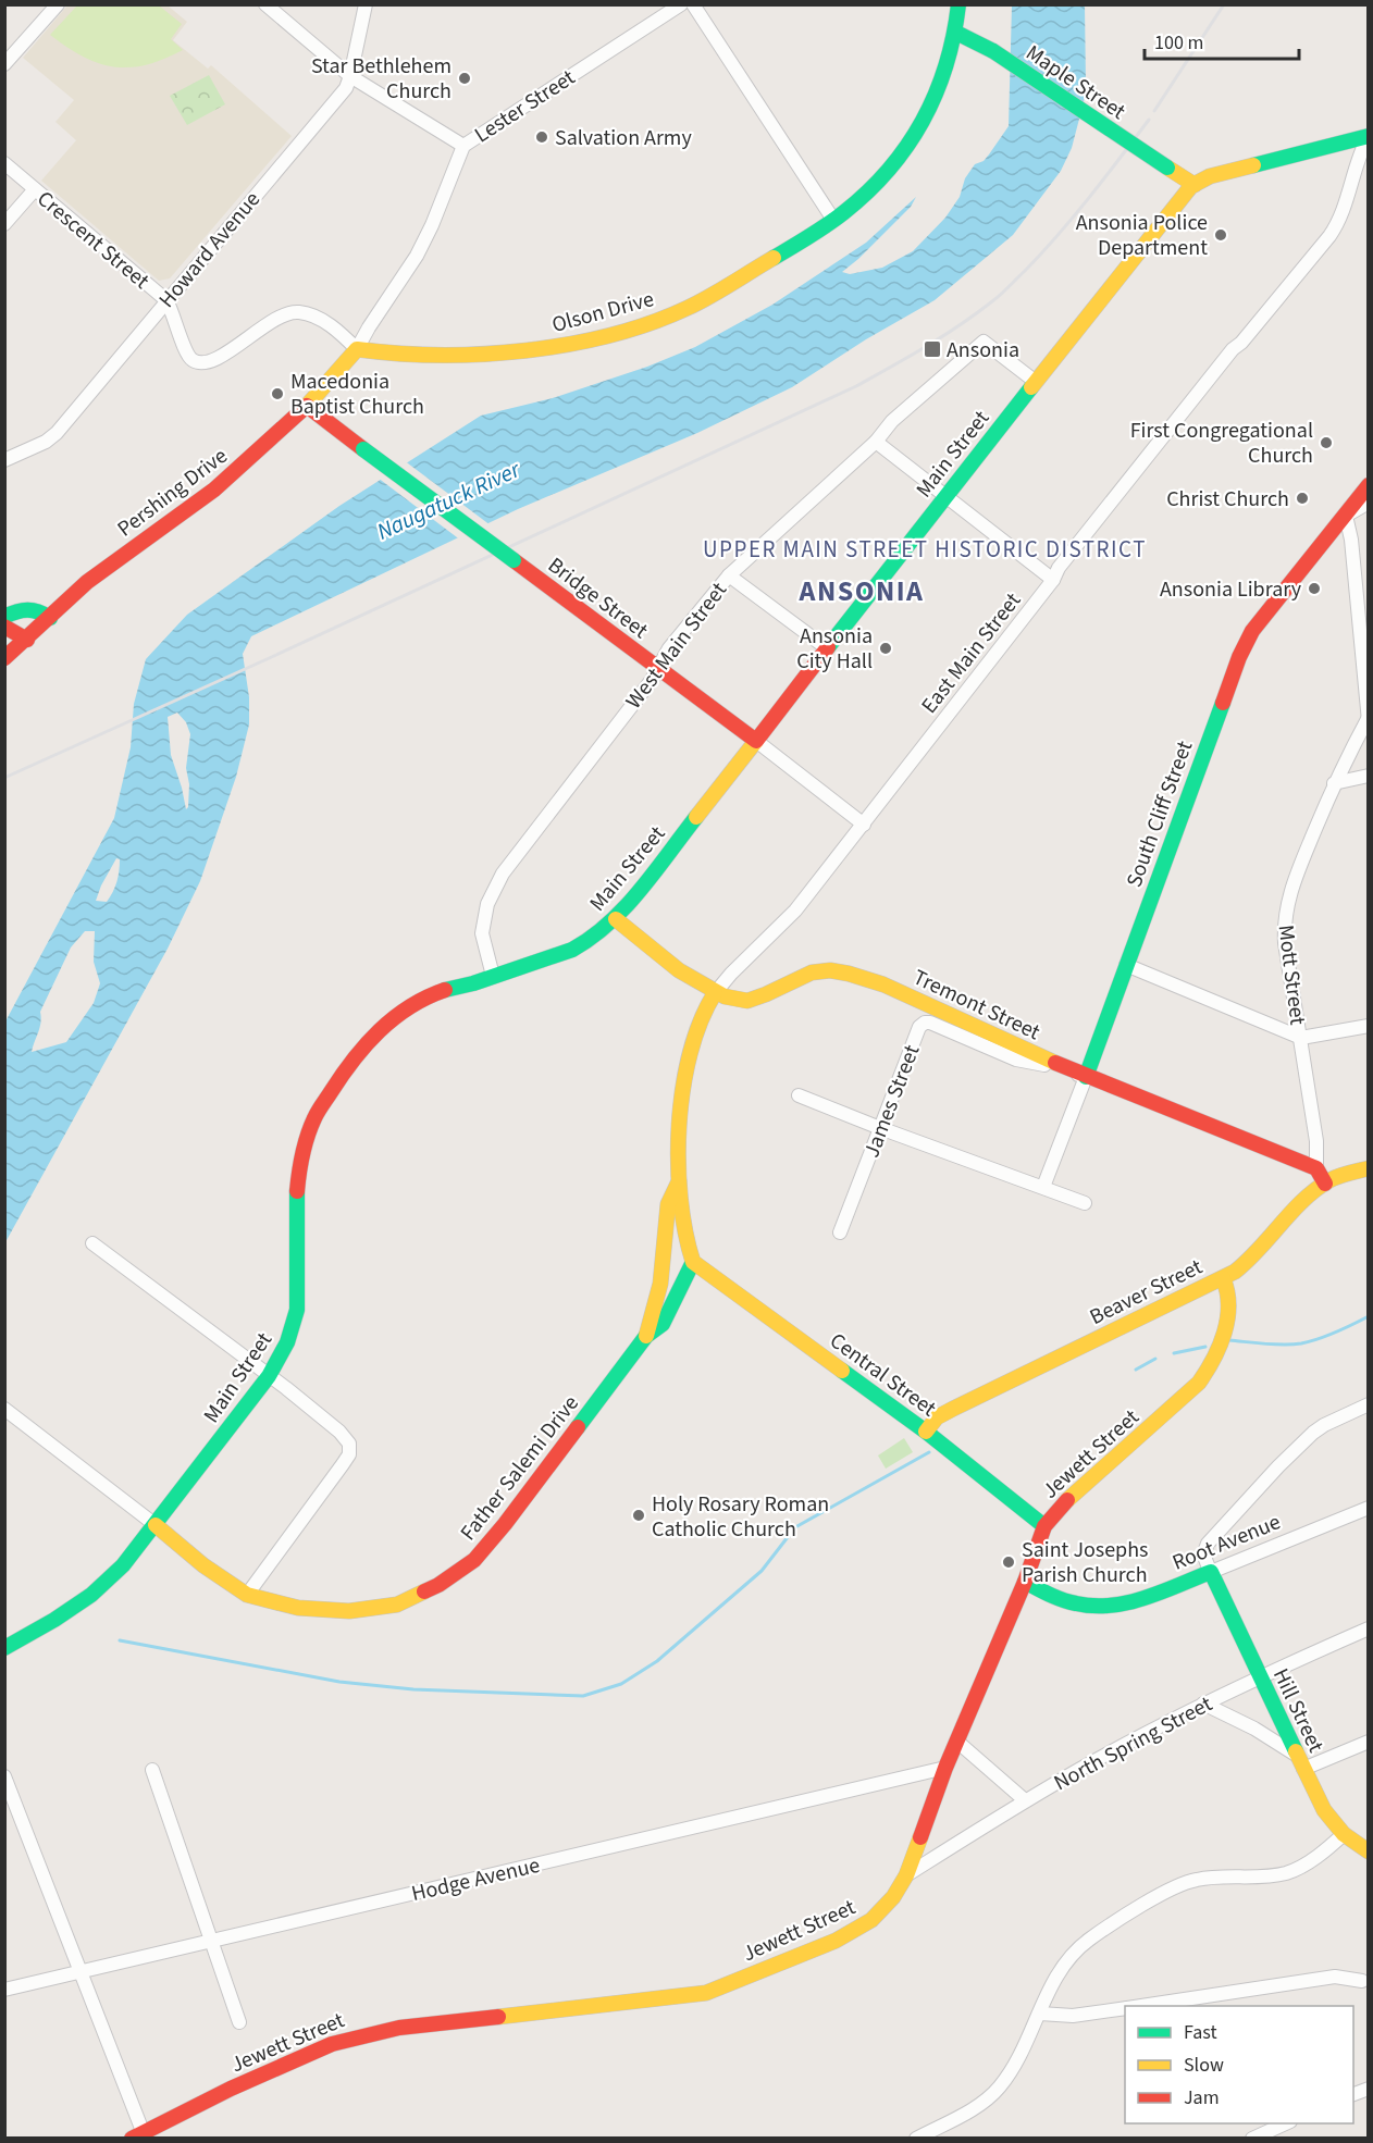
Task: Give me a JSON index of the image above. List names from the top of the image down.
{
  "streets": {
    "main road": [
      "Maple Street",
      "Olson Drive",
      "Main Street",
      "Pershing Drive",
      "Bridge Street",
      "East Main Street",
      "South Cliff Street",
      "Tremont Street",
      "Beaver Street",
      "Central Street",
      "Jewett Street",
      "Father Salemi Drive",
      "Root Avenue",
      "Hill Street"
    ],
    "street": [
      "Lester Street",
      "Crescent Street",
      "Howard Avenue",
      "West Main Street",
      "Mott Street",
      "James Street",
      "North Spring Street",
      "Hodge Avenue"
    ]
  },
  "crossings": [
    ["Maple Street", "Olson Drive"],
    ["Maple Street", "Main Street"],
    ["Lester Street", "Crescent Street"],
    ["Lester Street", "Olson Drive"],
    ["Lester Street", "Pershing Drive"],
    ["Crescent Street", "Howard Avenue"],
    ["Crescent Street", "Olson Drive"],
    ["Crescent Street", "Pershing Drive"],
    ["Olson Drive", "Pershing Drive"],
    ["Main Street", "Bridge Street"],
    ["Main Street", "West Main Street"],
    ["Main Street", "East Main Street"],
    ["Main Street", "Tremont Street"],
    ["Main Street", "Father Salemi Drive"],
    ["Pershing Drive", "Bridge Street"],
    ["Bridge Street", "West Main Street"],
    ["Bridge Street", "East Main Street"],
    ["East Main Street", "Tremont Street"],
    ["East Main Street", "Central Street"],
    ["East Main Street", "Father Salemi Drive"],
    ["South Cliff Street", "Tremont Street"],
    ["South Cliff Street", "James Street"],
    ["Mott Street", "Tremont Street"],
    ["Tremont Street", "James Street"],
    ["Beaver Street", "Central Street"],
    ["Beaver Street", "Jewett Street"],
    ["Central Street", "Jewett Street"],
    ["Central Street", "Father Salemi Drive"],
    ["Jewett Street", "Root Avenue"],
    ["Jewett Street", "North Spring Street"],
    ["Jewett Street", "Hodge Avenue"],
    ["Root Avenue", "Hill Street"],
    ["Hill Street", "North Spring Street"]
  ],
  "districts": ["UPPER MAIN STREET HISTORIC DISTRICT", "ANSONIA"],
  "water": ["Naugatuck River"],
  "places": {
    "other": [
      "Star Bethlehem Church",
      "Salvation Army",
      "Ansonia Police Department",
      "Macedonia Baptist Church",
      "First Congregational Church",
      "Christ Church",
      "Ansonia Library",
      "Ansonia City Hall",
      "Holy Rosary Roman Catholic Church",
      "Saint Josephs Parish Church"
    ],
    "transit": ["Ansonia"]
  },
  "legend": ["Fast", "Slow", "Jam"],
  "scale_bar": "100 m"
}
